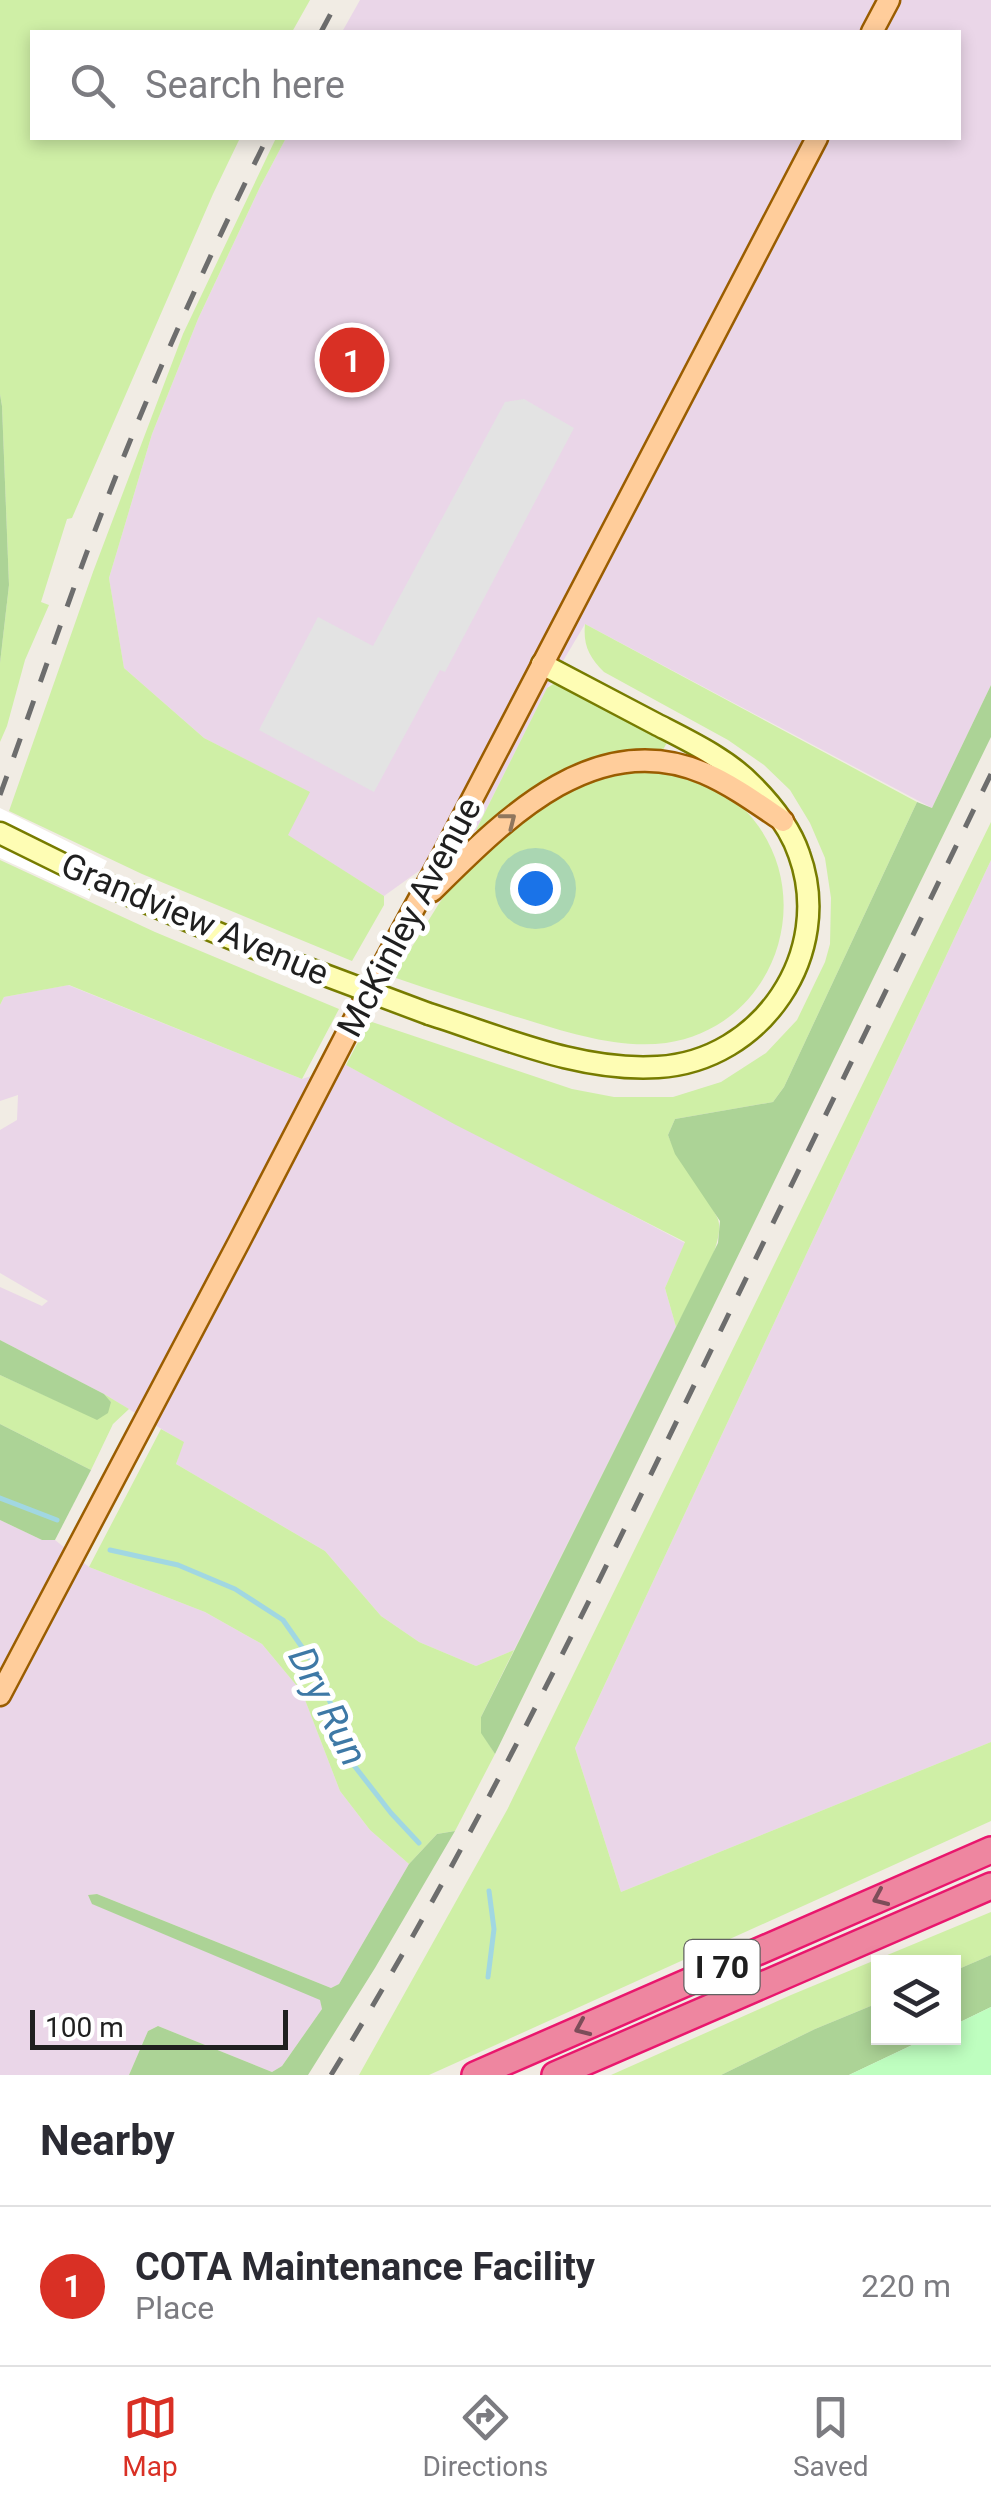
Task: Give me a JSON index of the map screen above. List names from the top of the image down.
{
  "streets": {
    "highway": ["I 70"],
    "main road": ["McKinley Avenue", "Grandview Avenue"]
  },
  "crossings": [
    ["McKinley Avenue", "Grandview Avenue"]
  ],
  "water": ["Dry Run"],
  "scale_bar": "100 m",
  "page": {
    "search": "Search here",
    "pins": "1",
    "scale": "100 m",
    "heading": "Nearby",
    "list": [
      {
        "mark": "1",
        "name": "COTA Maintenance Facility",
        "note": "Place",
        "value": "220 m"
      }
    ],
    "nav": ["Map", "Directions", "Saved"]
  }
}
